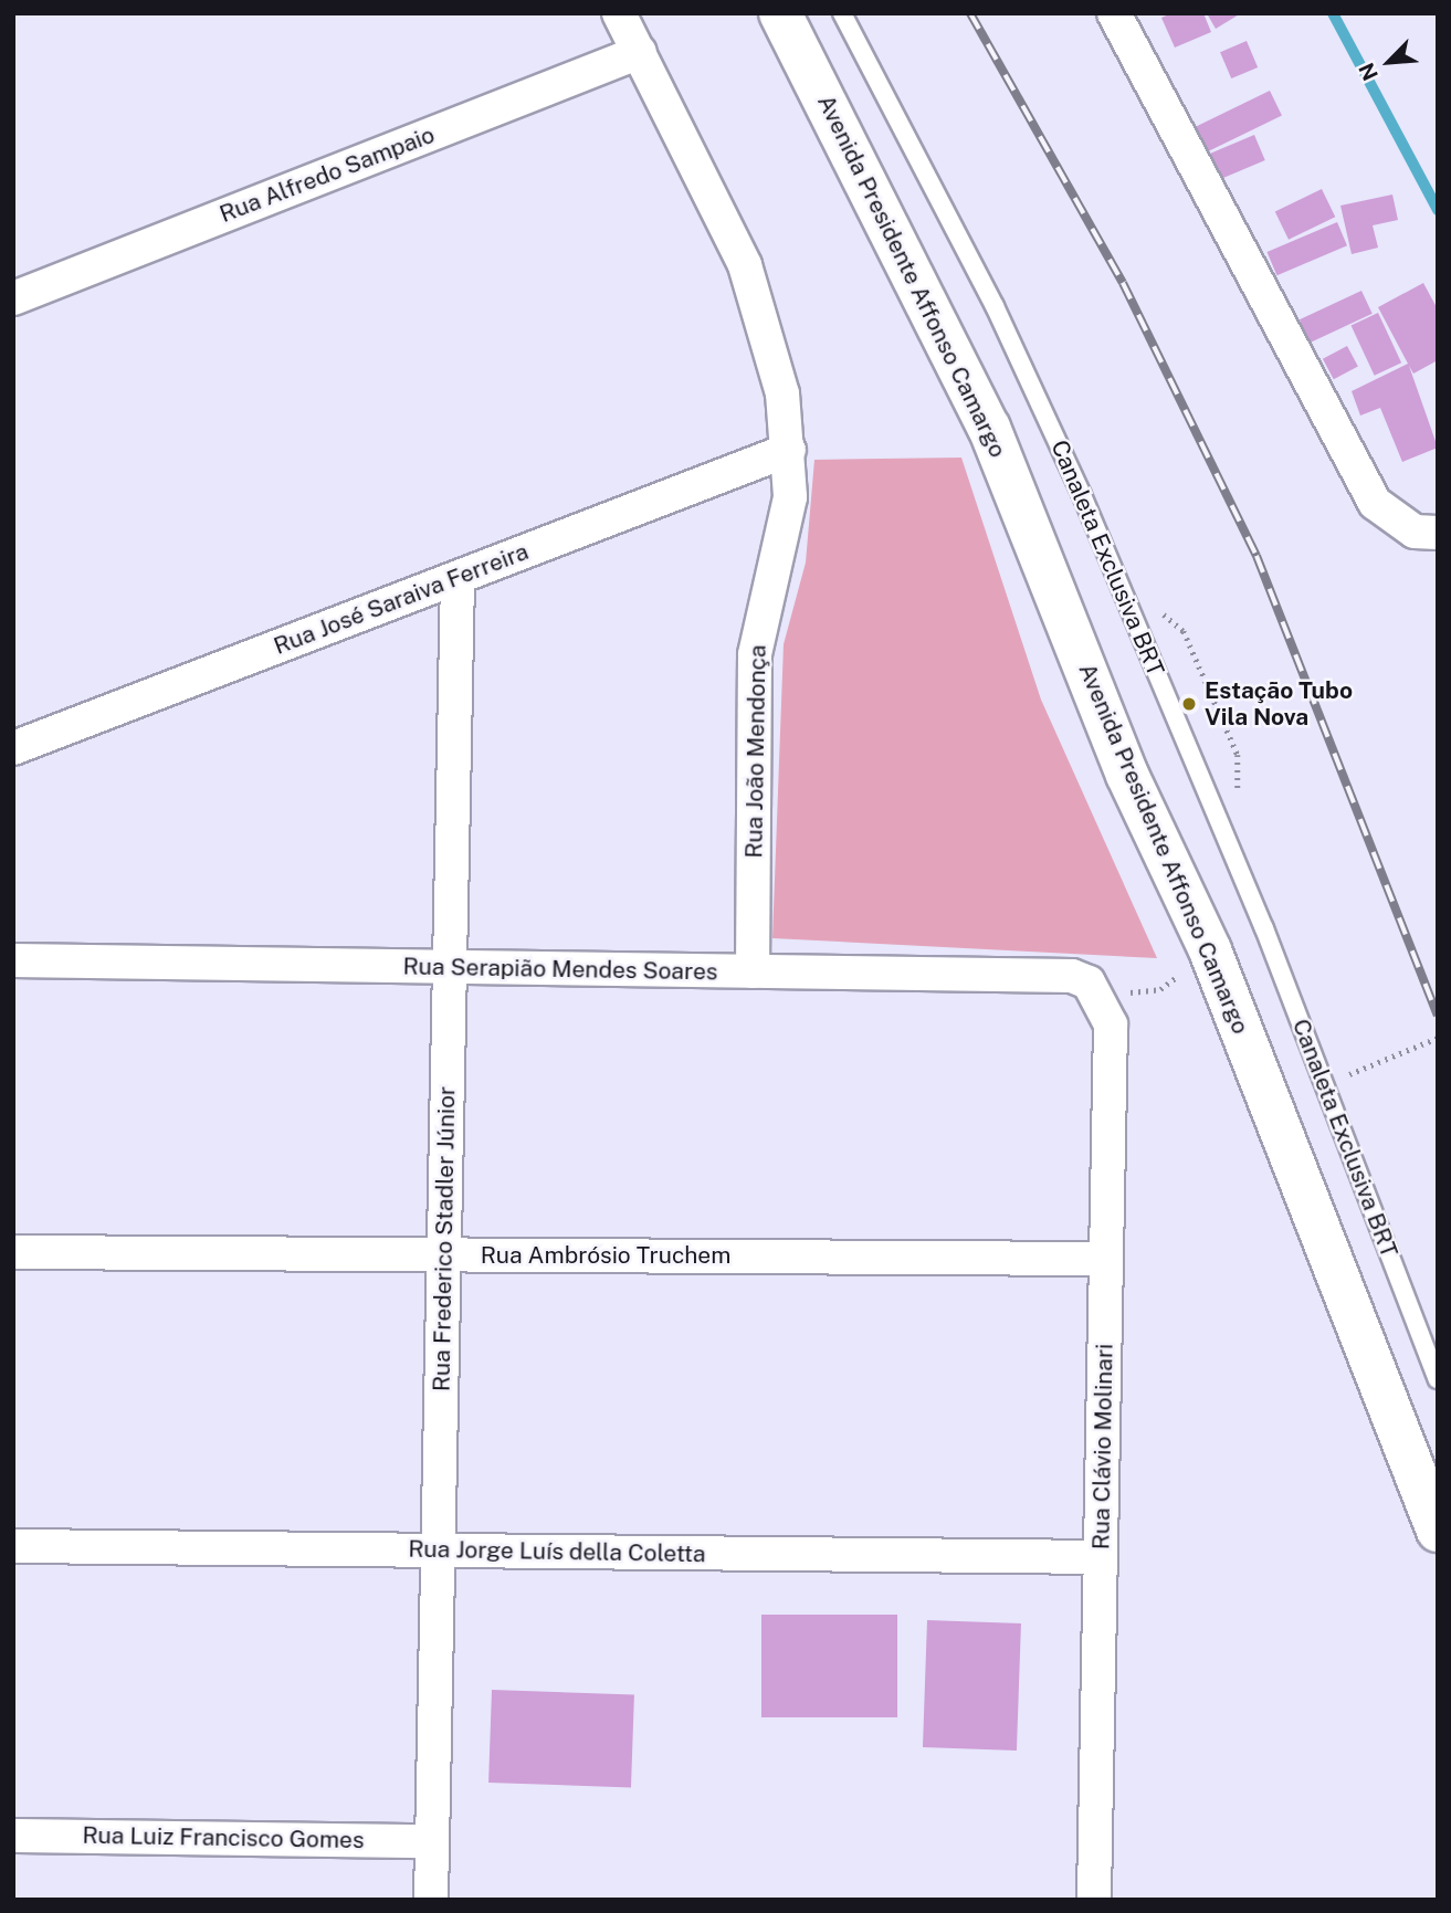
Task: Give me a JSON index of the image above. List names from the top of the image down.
{
  "streets": {
    "main road": ["Avenida Presidente Affonso Camargo"],
    "street": [
      "Rua Alfredo Sampaio",
      "Rua José Saraiva Ferreira",
      "Rua João Mendonça",
      "Rua Serapião Mendes Soares",
      "Rua Frederico Stadler Júnior",
      "Rua Ambrósio Truchem",
      "Rua Clávio Molinari",
      "Rua Jorge Luís della Coletta",
      "Rua Luiz Francisco Gomes"
    ],
    "lane": ["Canaleta Exclusiva BRT"]
  },
  "crossings": [
    ["Rua Alfredo Sampaio", "Rua João Mendonça"],
    ["Rua José Saraiva Ferreira", "Rua João Mendonça"],
    ["Rua José Saraiva Ferreira", "Rua Frederico Stadler Júnior"],
    ["Rua João Mendonça", "Rua Serapião Mendes Soares"],
    ["Rua Serapião Mendes Soares", "Rua Frederico Stadler Júnior"],
    ["Rua Serapião Mendes Soares", "Rua Clávio Molinari"],
    ["Rua Frederico Stadler Júnior", "Rua Ambrósio Truchem"],
    ["Rua Frederico Stadler Júnior", "Rua Jorge Luís della Coletta"],
    ["Rua Frederico Stadler Júnior", "Rua Luiz Francisco Gomes"],
    ["Rua Ambrósio Truchem", "Rua Clávio Molinari"],
    ["Rua Clávio Molinari", "Rua Jorge Luís della Coletta"]
  ],
  "places": ["Estação Tubo Vila Nova"],
  "north": "bottom left"
}
